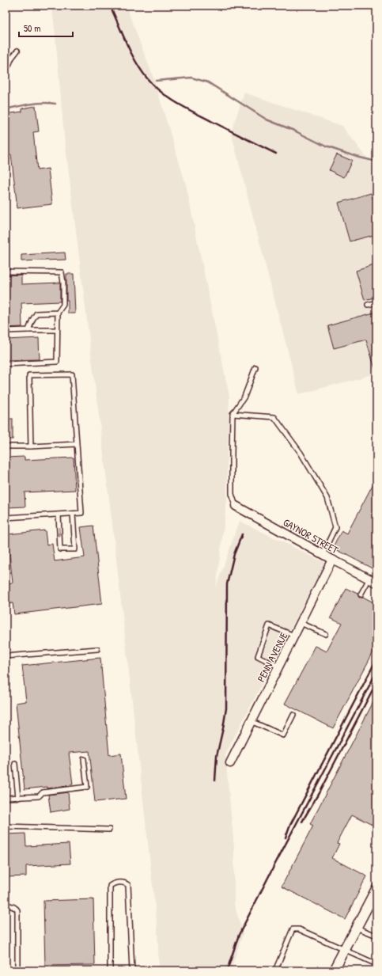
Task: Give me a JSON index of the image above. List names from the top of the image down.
{
  "streets": {
    "street": ["GAYNOR STREET", "PENN AVENUE"]
  },
  "crossings": [
    ["GAYNOR STREET", "PENN AVENUE"]
  ],
  "scale_bar": "50 m"
}
